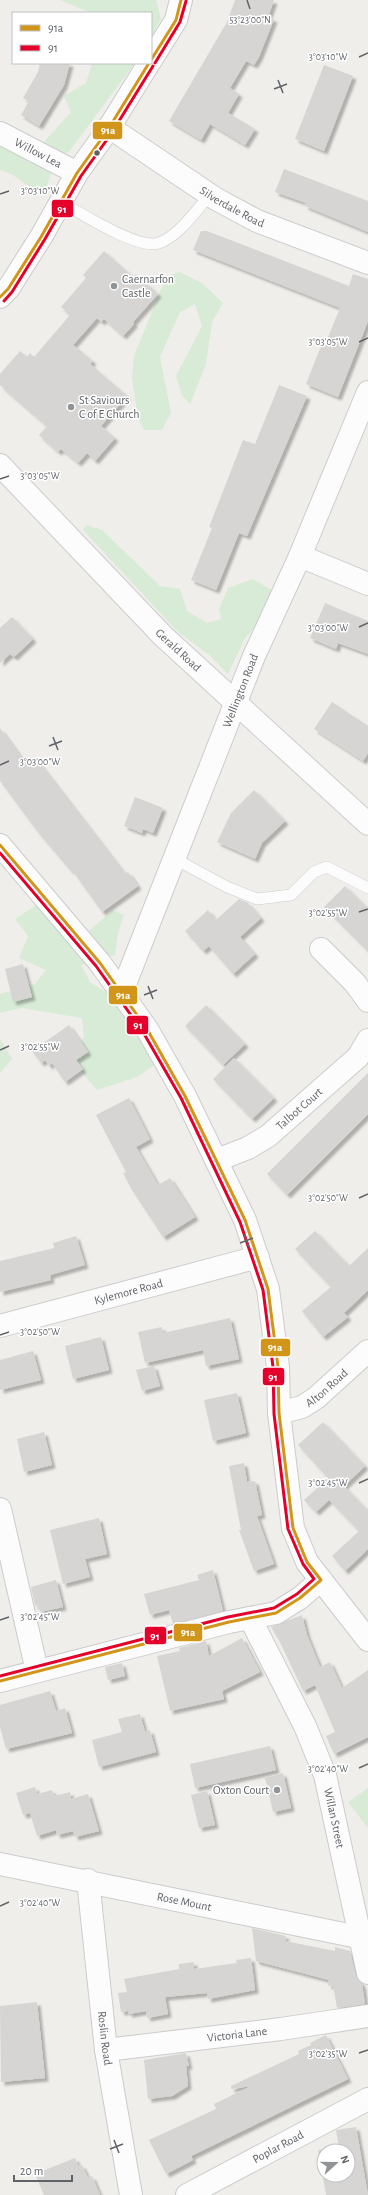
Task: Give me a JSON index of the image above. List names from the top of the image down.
{
  "streets": {
    "street": [
      "Willow Lea",
      "Silverdale Road",
      "Gerald Road",
      "Wellington Road",
      "Talbot Court",
      "Kylemore Road",
      "Alton Road",
      "Willan Street",
      "Rose Mount",
      "Victoria Lane",
      "Roslin Road",
      "Poplar Road"
    ]
  },
  "crossings": [
    ["Gerald Road", "Wellington Road"],
    ["Willan Street", "Rose Mount"],
    ["Rose Mount", "Roslin Road"],
    ["Victoria Lane", "Roslin Road"]
  ],
  "places": ["Caernarfon Castle", "St Saviours C of E Church", "Oxton Court"],
  "lines": ["transit line 91a", "transit line 91"],
  "legend": ["91a", "91"],
  "scale_bar": "20 m",
  "north": "right",
  "coordinates": [
    "53°23'00\"N",
    "3°03'10\"W",
    "3°03'05\"W",
    "3°03'00\"W",
    "3°02'55\"W",
    "3°02'50\"W",
    "3°02'45\"W",
    "3°02'40\"W",
    "3°02'35\"W"
  ]
}
